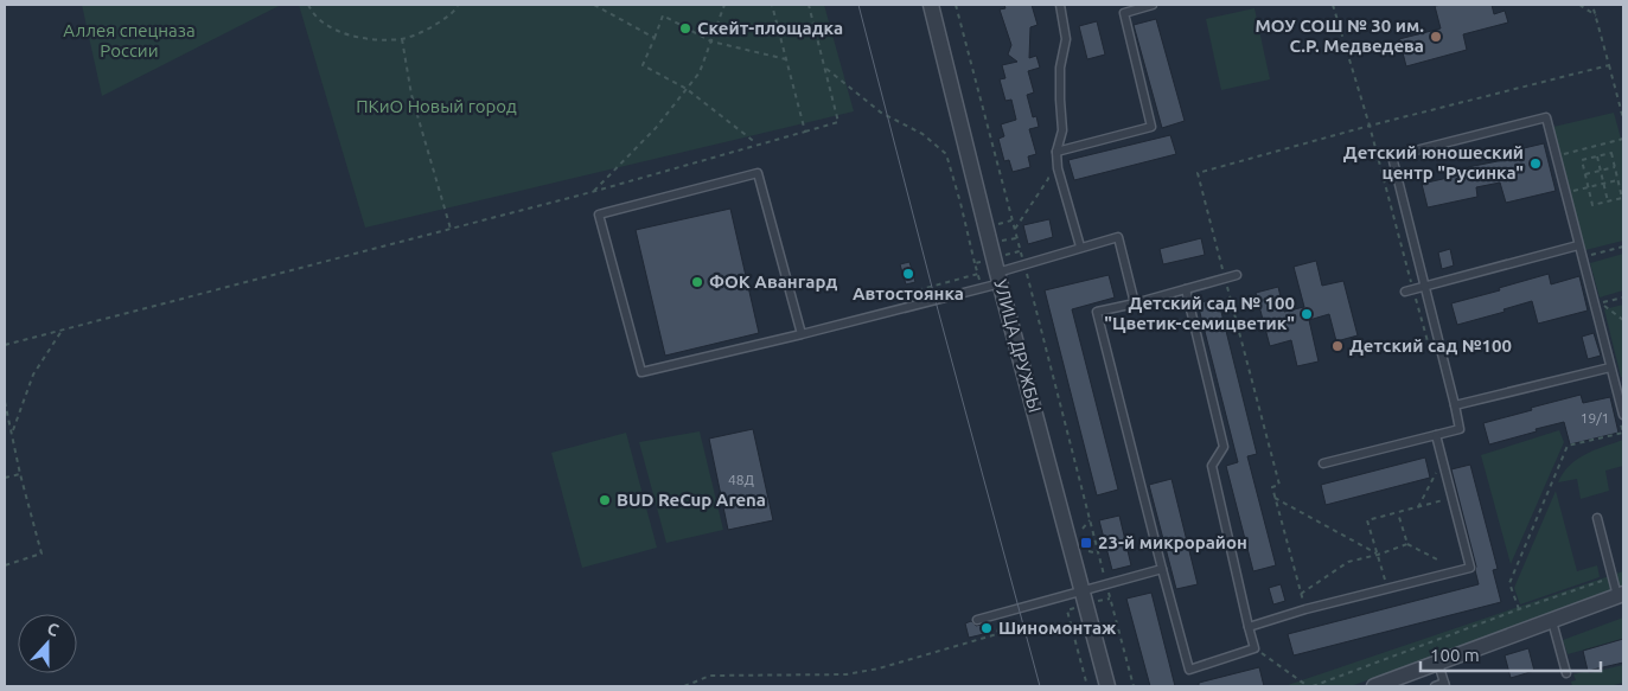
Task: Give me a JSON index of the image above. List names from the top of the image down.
{
  "streets": {
    "street": ["УЛИЦА ДРУЖБЫ"]
  },
  "parks": ["Аллея спецназа России", "ПКиО Новый город"],
  "places": {
    "other": [
      "Скейт-площадка",
      "МОУ СОШ № 30 им. С.Р. Медведева",
      "Детский юношеский центр \"Русинка\"",
      "Автостоянка",
      "ФОК Авангард",
      "Детский сад № 100 \"Цветик-семицветик\"",
      "Детский сад №100",
      "BUD ReCup Arena",
      "Шиномонтаж"
    ],
    "transit": ["23-й микрорайон"]
  },
  "house_numbers": ["19/1", "48Д"],
  "scale_bar": "100 m",
  "north": "top"
}
